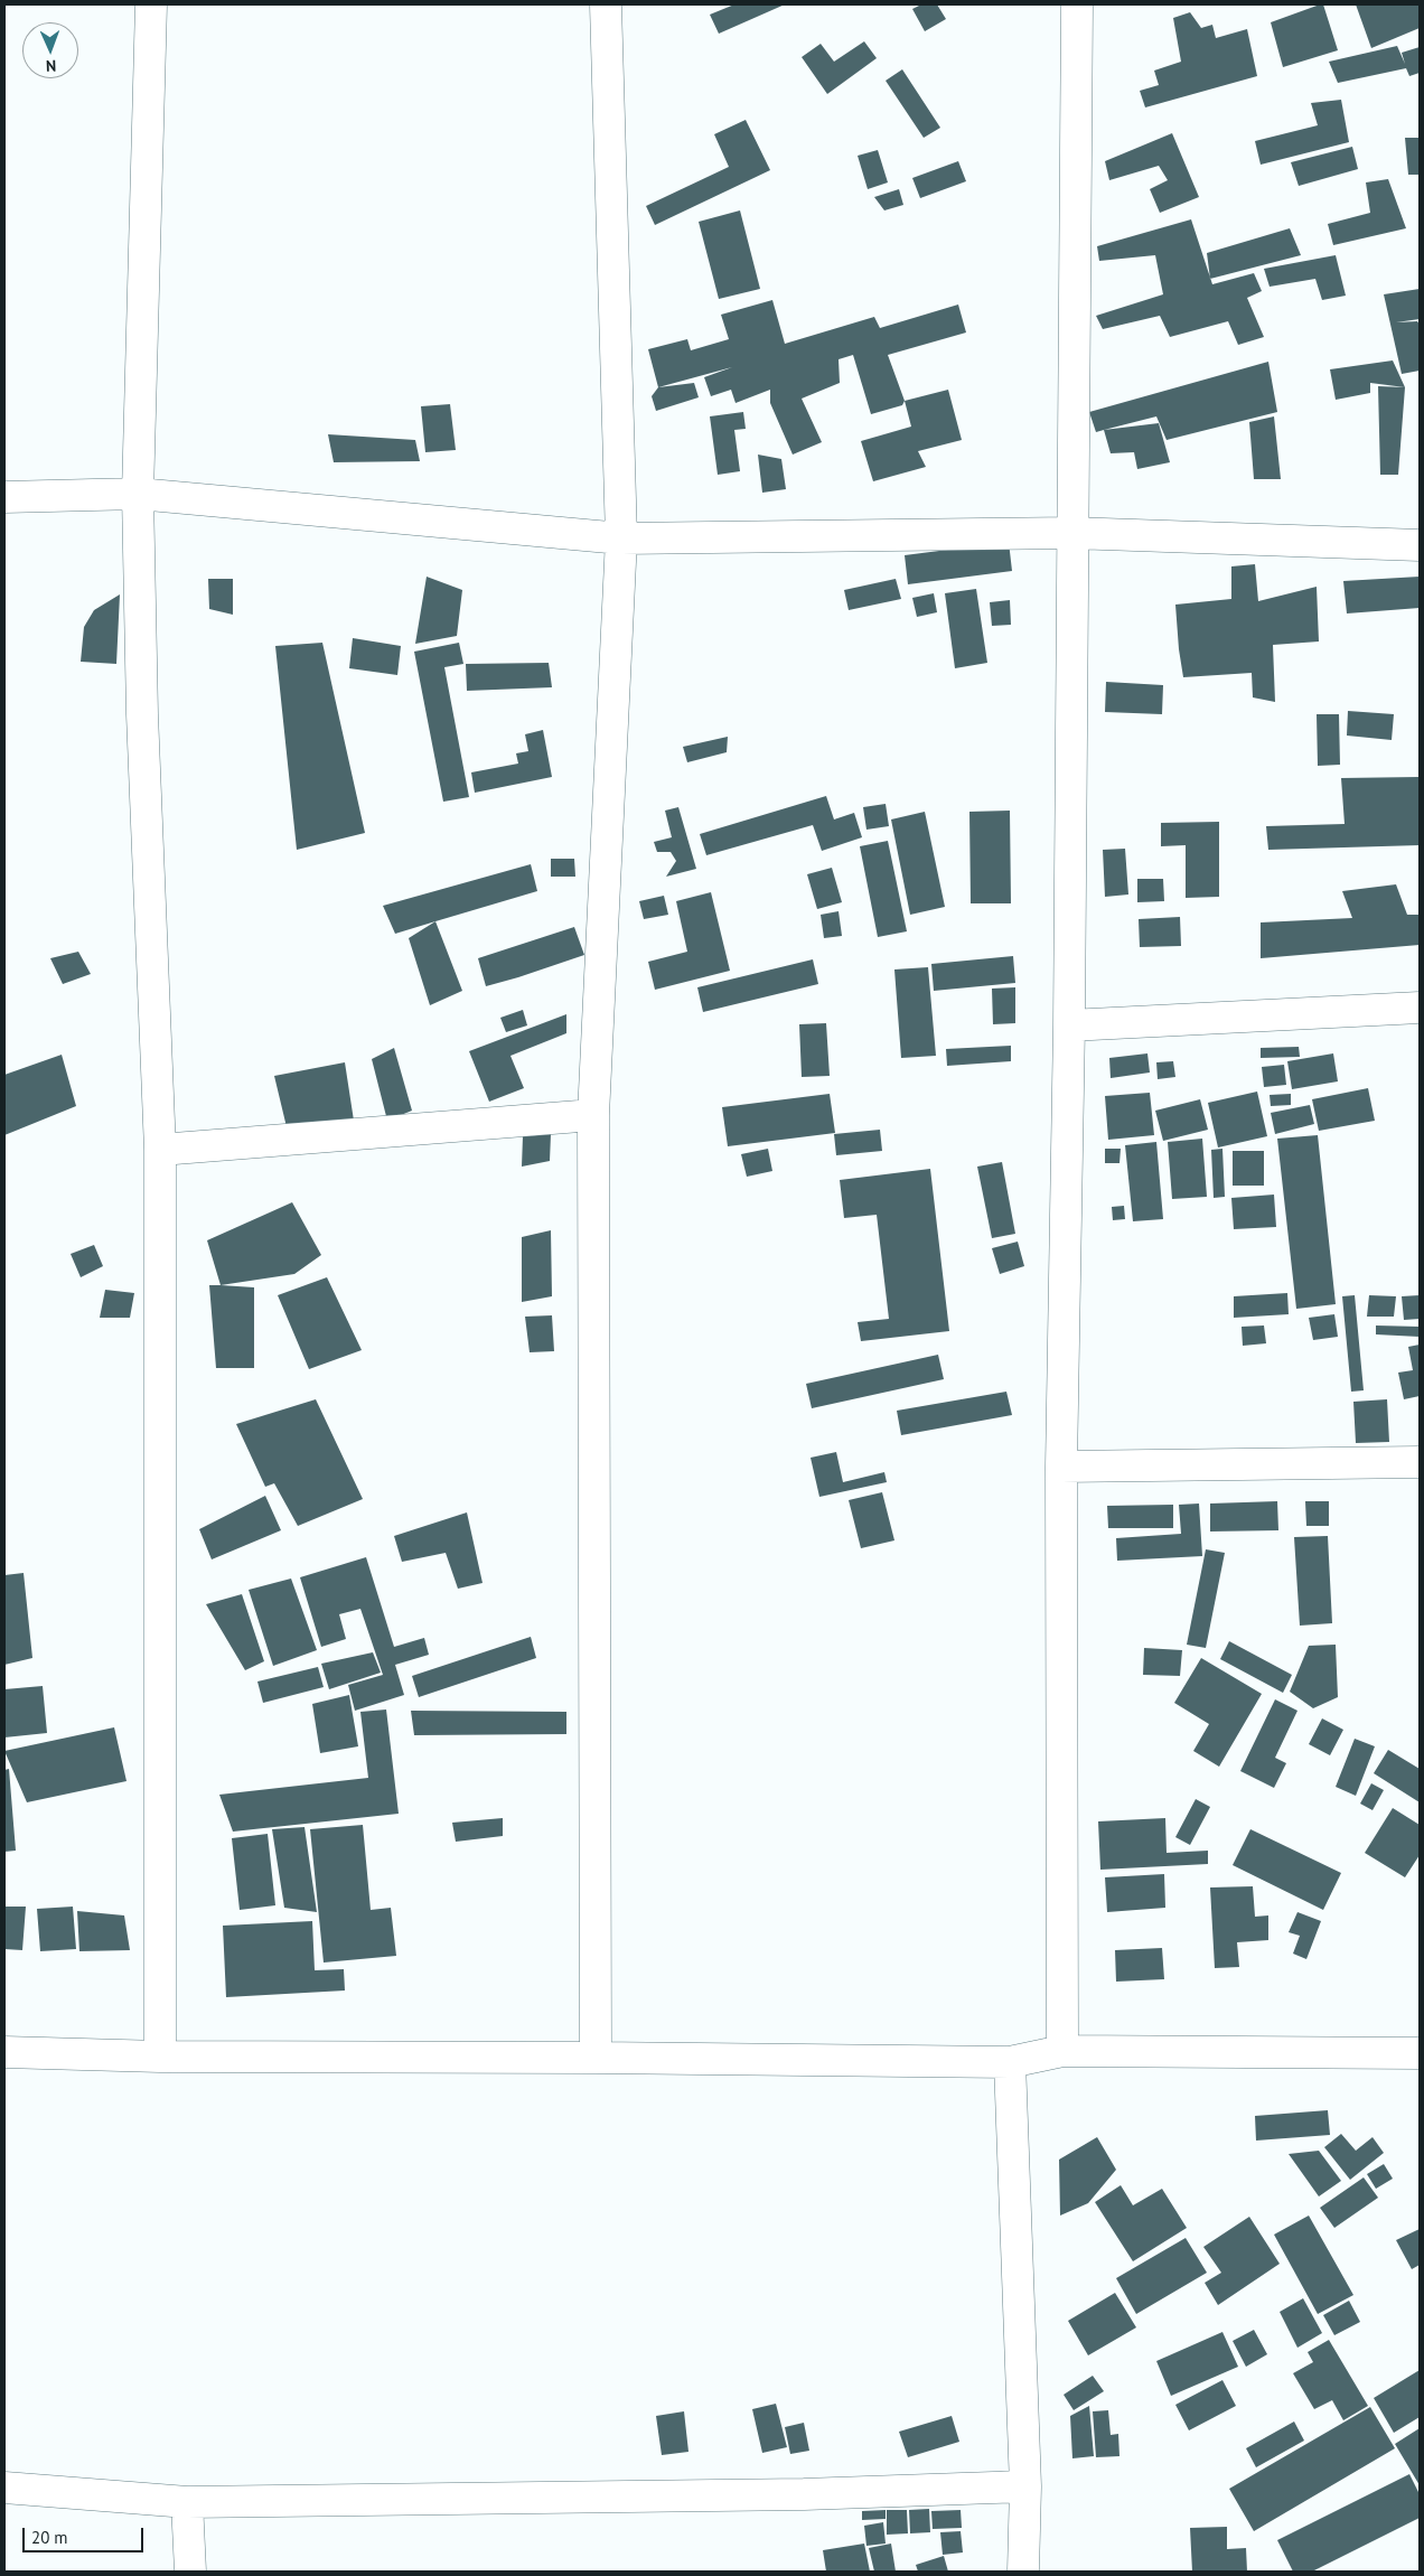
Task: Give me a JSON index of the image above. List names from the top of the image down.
{
  "scale_bar": "20 m",
  "north": "bottom"
}
